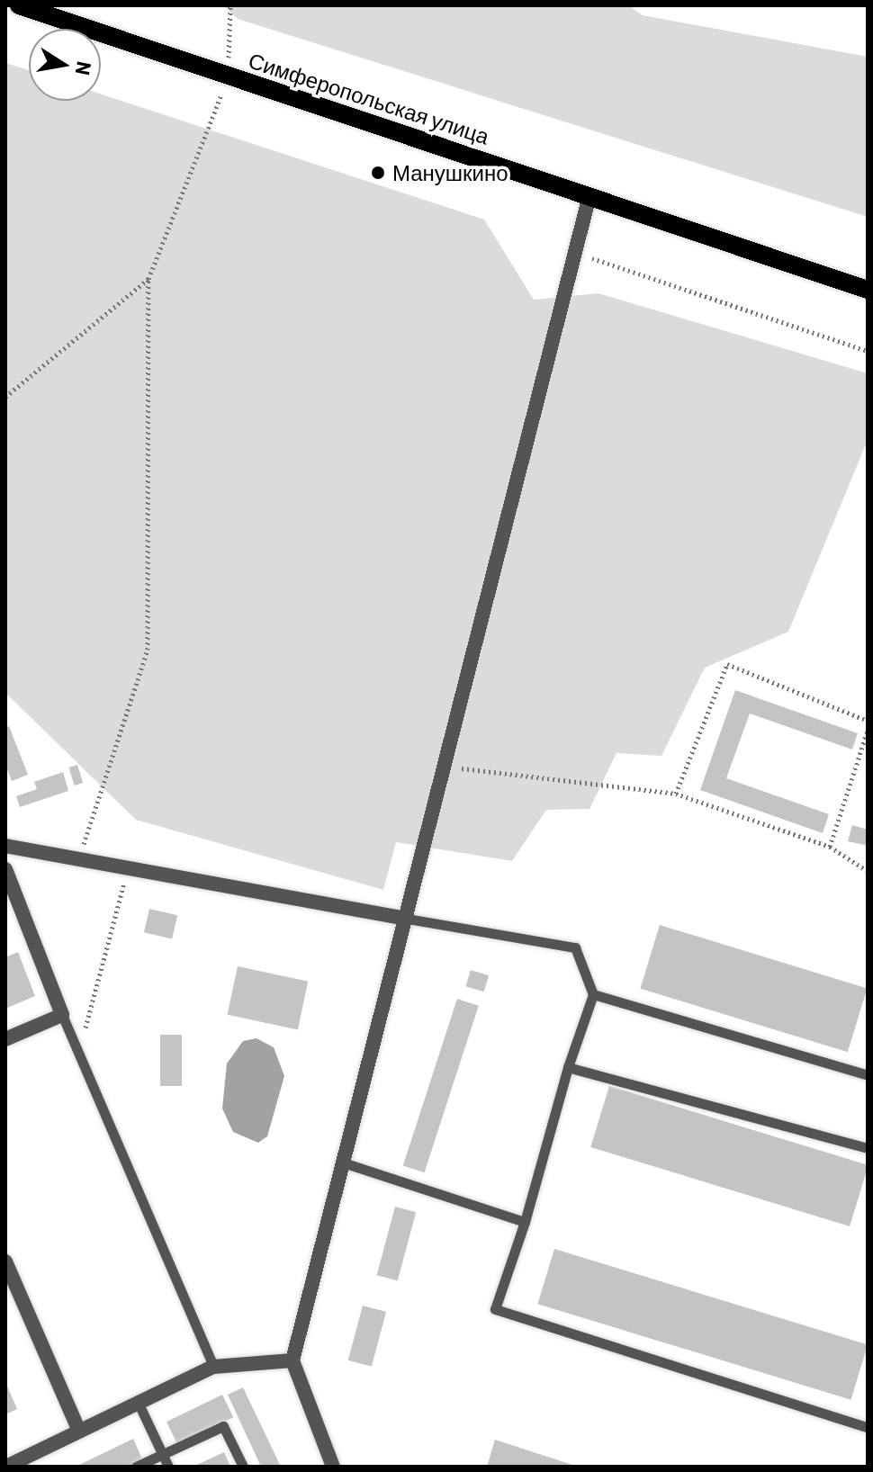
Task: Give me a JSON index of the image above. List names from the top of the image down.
{
  "streets": {
    "main road": ["Симферопольская улица"]
  },
  "places": ["Манушкино"],
  "north": "right"
}
